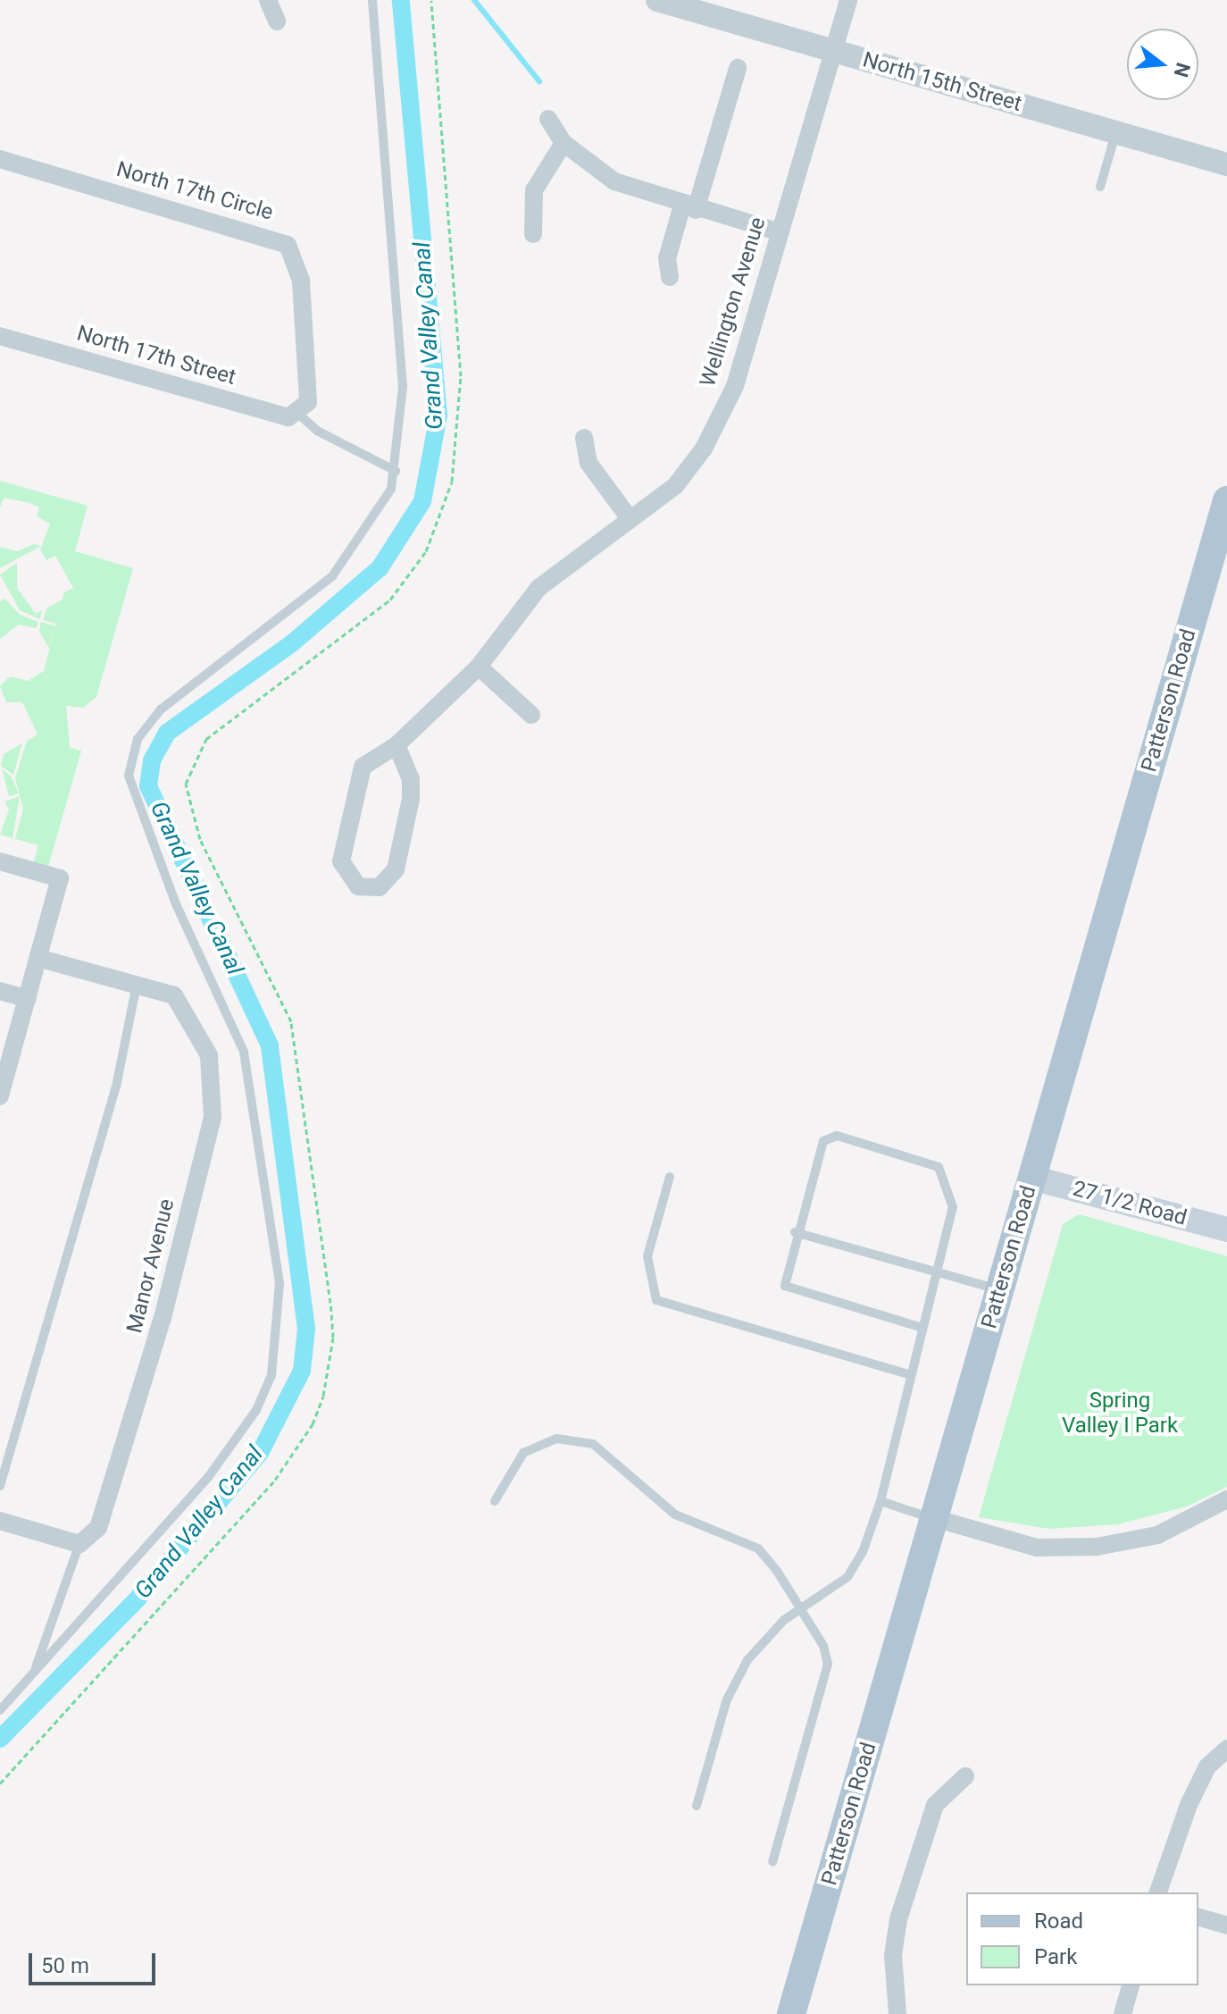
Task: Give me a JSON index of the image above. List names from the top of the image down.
{
  "streets": {
    "main road": ["Patterson Road", "27 1/2 Road"],
    "street": [
      "North 15th Street",
      "North 17th Circle",
      "Wellington Avenue",
      "North 17th Street",
      "Manor Avenue"
    ]
  },
  "crossings": [
    ["North 15th Street", "Wellington Avenue"],
    ["North 17th Circle", "North 17th Street"],
    ["Patterson Road", "27 1/2 Road"]
  ],
  "water": ["Grand Valley Canal"],
  "parks": ["Spring Valley I Park"],
  "legend": ["Road", "Park"],
  "scale_bar": "50 m",
  "north": "right"
}
